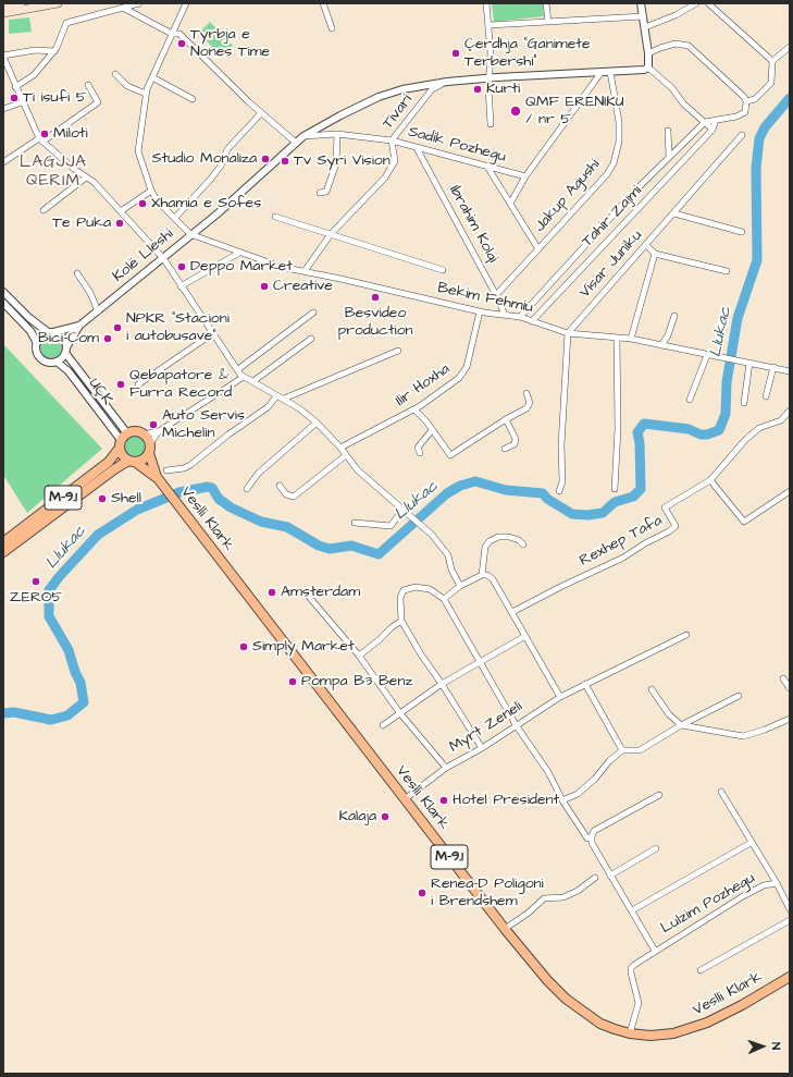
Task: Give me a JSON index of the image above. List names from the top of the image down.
{
  "streets": {
    "main road": ["M-9.1", "Veslli Klark"],
    "street": [
      "Tivari",
      "Sadik Pozhegu",
      "Jakup Agushi",
      "Tahir Zajmi",
      "Ibrahim Kolqi",
      "Kolë Lleshi",
      "Visar Juniku",
      "Bekim Fehmiu",
      "Ilir Hoxha",
      "UÇK",
      "Rexhep Tafa",
      "Myrt Zeneli",
      "Lulzim Pozhegu"
    ]
  },
  "crossings": [
    ["Tivari", "Sadik Pozhegu"],
    ["Tivari", "Jakup Agushi"],
    ["Tivari", "Kolë Lleshi"],
    ["Tivari", "Bekim Fehmiu"],
    ["Sadik Pozhegu", "Ibrahim Kolqi"],
    ["Sadik Pozhegu", "Kolë Lleshi"],
    ["Jakup Agushi", "Ibrahim Kolqi"],
    ["Tahir Zajmi", "Bekim Fehmiu"],
    ["Ibrahim Kolqi", "Bekim Fehmiu"],
    ["Kolë Lleshi", "Bekim Fehmiu"],
    ["Visar Juniku", "Bekim Fehmiu"],
    ["Bekim Fehmiu", "Ilir Hoxha"],
    ["UÇK", "M-9.1"],
    ["UÇK", "Veslli Klark"],
    ["M-9.1", "Veslli Klark"],
    ["Veslli Klark", "Myrt Zeneli"],
    ["Veslli Klark", "Lulzim Pozhegu"]
  ],
  "districts": ["LAGJJA QERIM"],
  "water": ["Llukac"],
  "places": [
    "Tyrbja e Nones Time",
    "Çerdhja \"Ganimete Terbershi\"",
    "Kurti",
    "Ti isufi 5",
    "QMF ERENIKU / nr 5",
    "Miloti",
    "Studio Monaliza",
    "Tv Syri Vision",
    "Xhamia e Sofes",
    "Te Puka",
    "Deppo Market",
    "Creative",
    "Besvideo production",
    "NPKR \"Stacioni i autobusave\"",
    "Bici-Com",
    "Qebapatore & Furra Record",
    "Auto Servis Michelin",
    "Shell",
    "ZERO5",
    "Amsterdam",
    "Simply Market",
    "Pompa B3 Benz",
    "Hotel President",
    "Kalaja",
    "Renea-D Poligoni i Brendshem"
  ],
  "north": "right"
}
